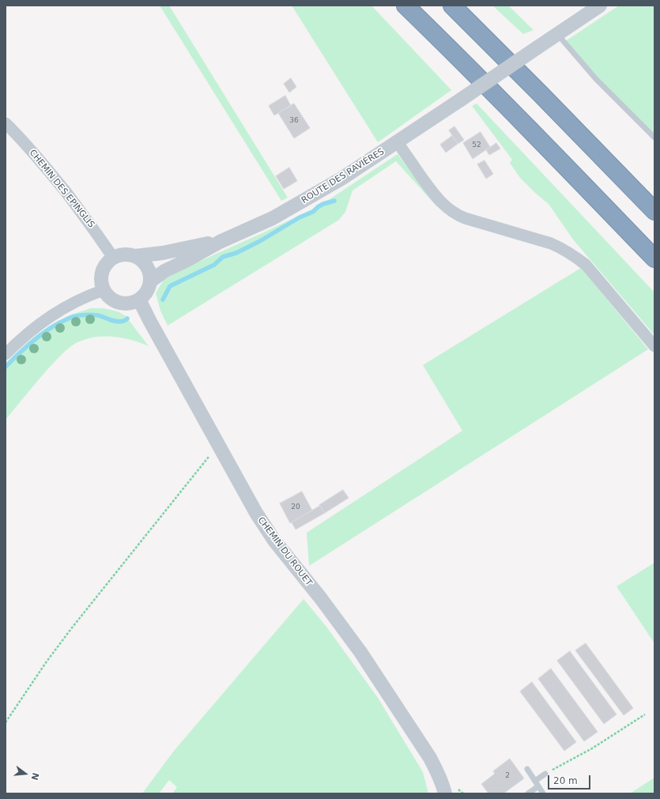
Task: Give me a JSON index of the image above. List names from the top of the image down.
{
  "streets": {
    "street": ["ROUTE DES RAVIÈRES", "CHEMIN DES EPINGLIS", "CHEMIN DU ROUET"]
  },
  "crossings": [
    ["ROUTE DES RAVIÈRES", "CHEMIN DES EPINGLIS"],
    ["ROUTE DES RAVIÈRES", "CHEMIN DU ROUET"],
    ["CHEMIN DES EPINGLIS", "CHEMIN DU ROUET"]
  ],
  "house_numbers": [
    "36",
    "52",
    "20",
    "2"
  ],
  "scale_bar": "20 m",
  "north": "right"
}
